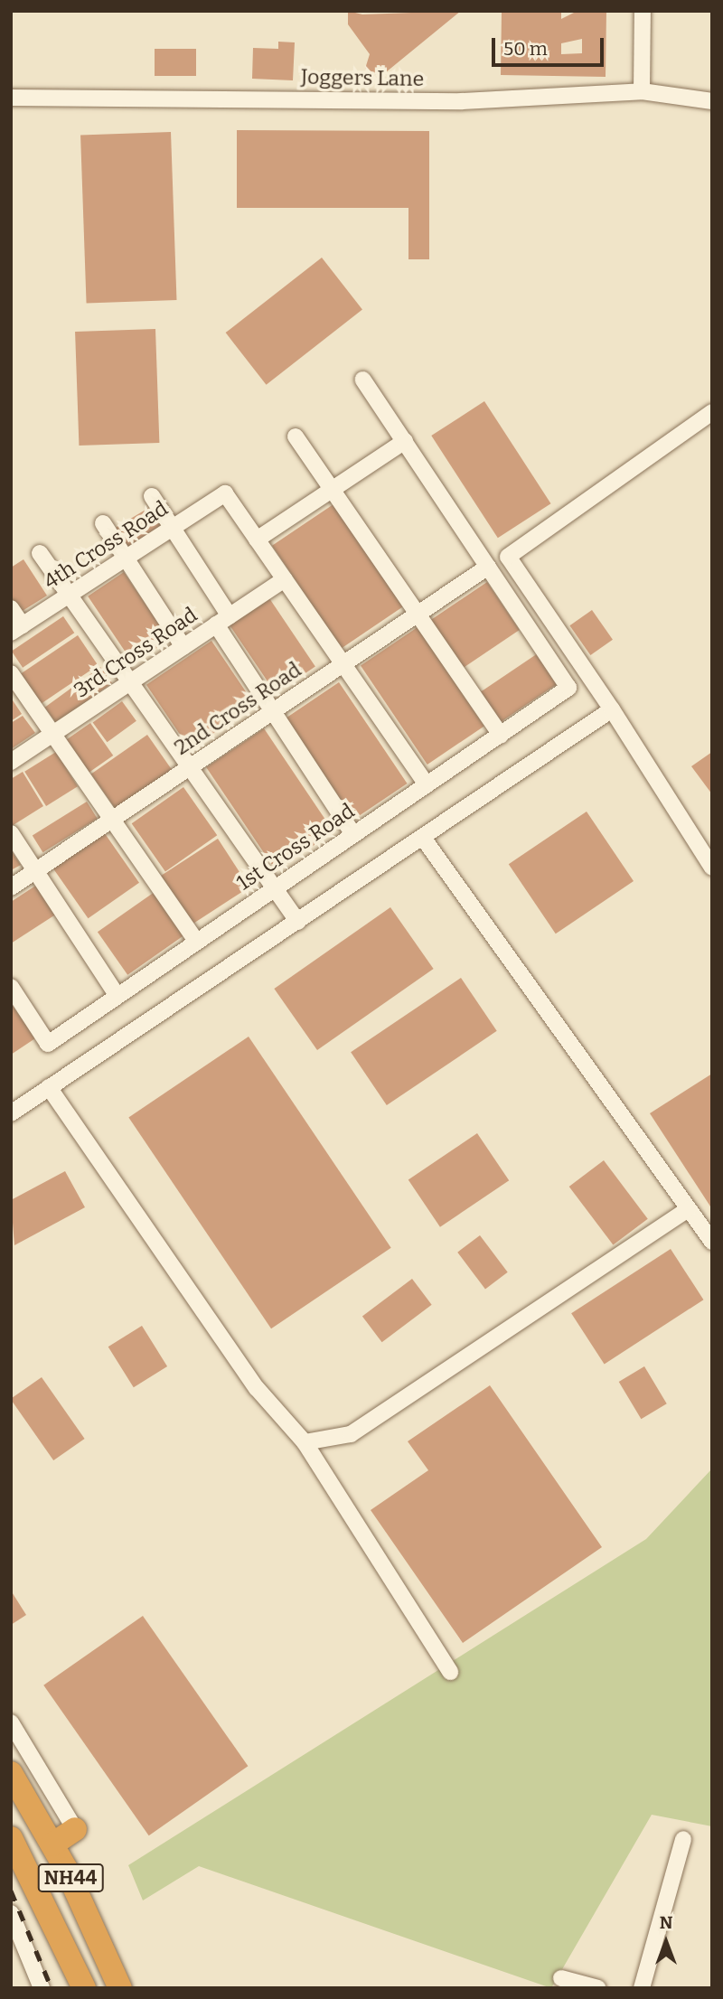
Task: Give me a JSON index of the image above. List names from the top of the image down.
{
  "streets": {
    "highway": ["NH44"],
    "street": [
      "Joggers Lane",
      "4th Cross Road",
      "3rd Cross Road",
      "2nd Cross Road",
      "1st Cross Road"
    ]
  },
  "crossings": [
    ["2nd Cross Road", "1st Cross Road"]
  ],
  "scale_bar": "50 m",
  "north": "top"
}
